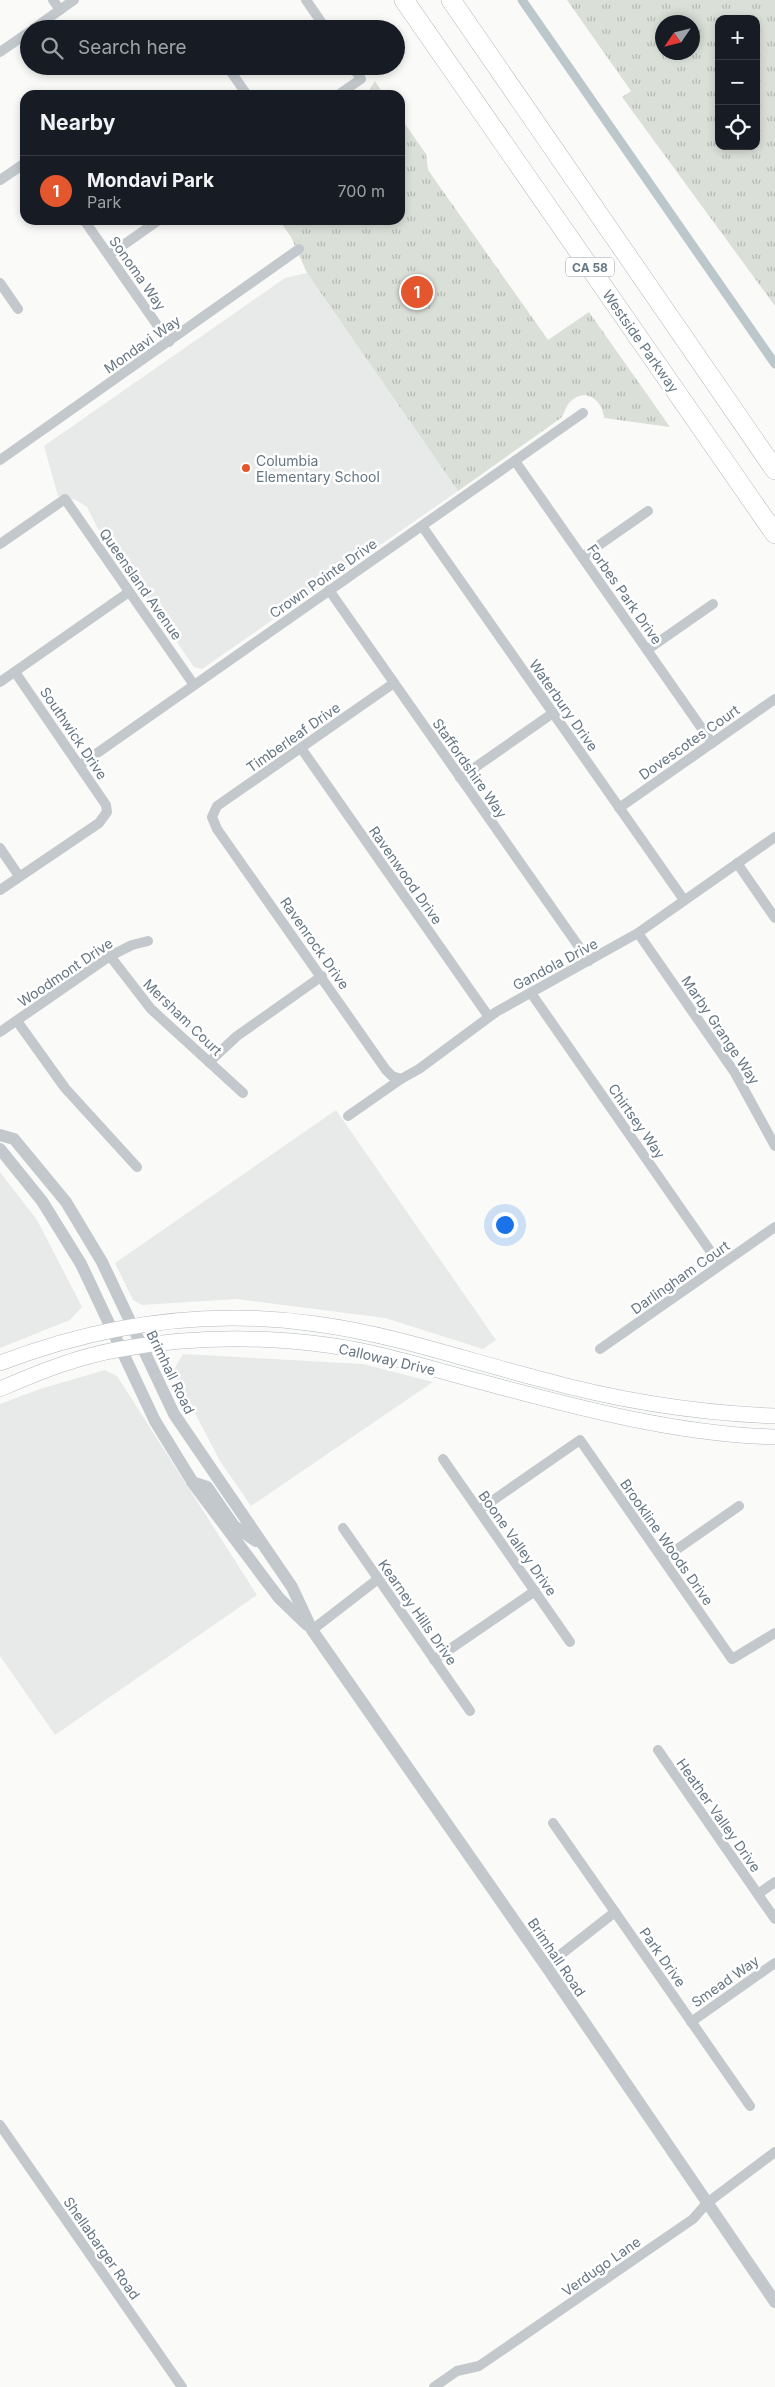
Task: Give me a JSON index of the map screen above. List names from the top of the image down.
{
  "streets": {
    "highway": ["CA 58", "Westside Parkway"],
    "main road": ["Calloway Drive"],
    "street": [
      "Sonoma Way",
      "Mondavi Way",
      "Crown Pointe Drive",
      "Queensland Avenue",
      "Forbes Park Drive",
      "Waterbury Drive",
      "Southwick Drive",
      "Timberleaf Drive",
      "Dovescotes Court",
      "Staffordshire Way",
      "Ravenwood Drive",
      "Ravenrock Drive",
      "Gandola Drive",
      "Woodmont Drive",
      "Mersham Court",
      "Marby Grange Way",
      "Chirtsey Way",
      "Darlingham Court",
      "Brimhall Road",
      "Brookline Woods Drive",
      "Boone Valley Drive",
      "Kearney Hills Drive",
      "Heather Valley Drive",
      "Park Drive",
      "Smead Way",
      "Shellabarger Road",
      "Verdugo Lane"
    ]
  },
  "crossings": [
    ["Sonoma Way", "Mondavi Way"],
    ["Crown Pointe Drive", "Queensland Avenue"],
    ["Crown Pointe Drive", "Forbes Park Drive"],
    ["Crown Pointe Drive", "Waterbury Drive"],
    ["Crown Pointe Drive", "Southwick Drive"],
    ["Crown Pointe Drive", "Staffordshire Way"],
    ["Forbes Park Drive", "Dovescotes Court"],
    ["Waterbury Drive", "Dovescotes Court"],
    ["Waterbury Drive", "Gandola Drive"],
    ["Timberleaf Drive", "Staffordshire Way"],
    ["Timberleaf Drive", "Ravenwood Drive"],
    ["Timberleaf Drive", "Ravenrock Drive"],
    ["Staffordshire Way", "Gandola Drive"],
    ["Ravenwood Drive", "Gandola Drive"],
    ["Ravenrock Drive", "Gandola Drive"],
    ["Gandola Drive", "Marby Grange Way"],
    ["Gandola Drive", "Chirtsey Way"],
    ["Woodmont Drive", "Mersham Court"],
    ["Chirtsey Way", "Darlingham Court"],
    ["Calloway Drive", "Brimhall Road"],
    ["Brimhall Road", "Verdugo Lane"],
    ["Brookline Woods Drive", "Boone Valley Drive"],
    ["Park Drive", "Smead Way"]
  ],
  "places": ["Columbia Elementary School"],
  "north": "bottom left",
  "page": {
    "map_buttons": ["+", "−"],
    "search": "Search here",
    "heading": "Nearby",
    "list": [
      {
        "mark": "1",
        "name": "Mondavi Park",
        "note": "Park",
        "value": "700 m"
      }
    ],
    "pins": "1"
  }
}
